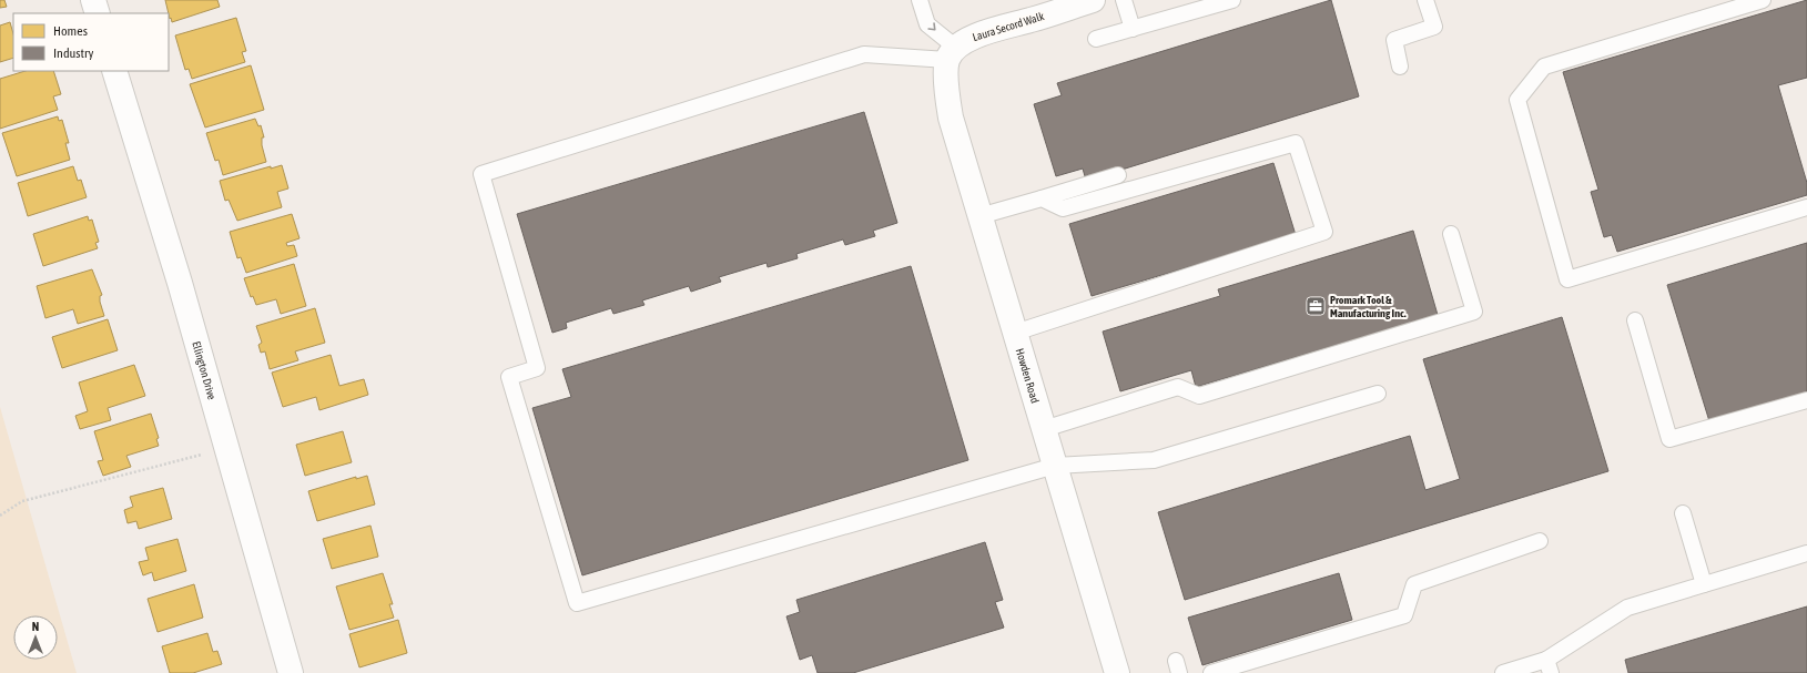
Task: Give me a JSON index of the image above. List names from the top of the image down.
{
  "streets": {
    "street": ["Laura Secord Walk", "Ellington Drive", "Howden Road"]
  },
  "crossings": [
    ["Laura Secord Walk", "Howden Road"]
  ],
  "places": {
    "office": ["Promark Tool & Manufacturing Inc."]
  },
  "legend": ["Homes", "Industry"],
  "north": "top"
}
